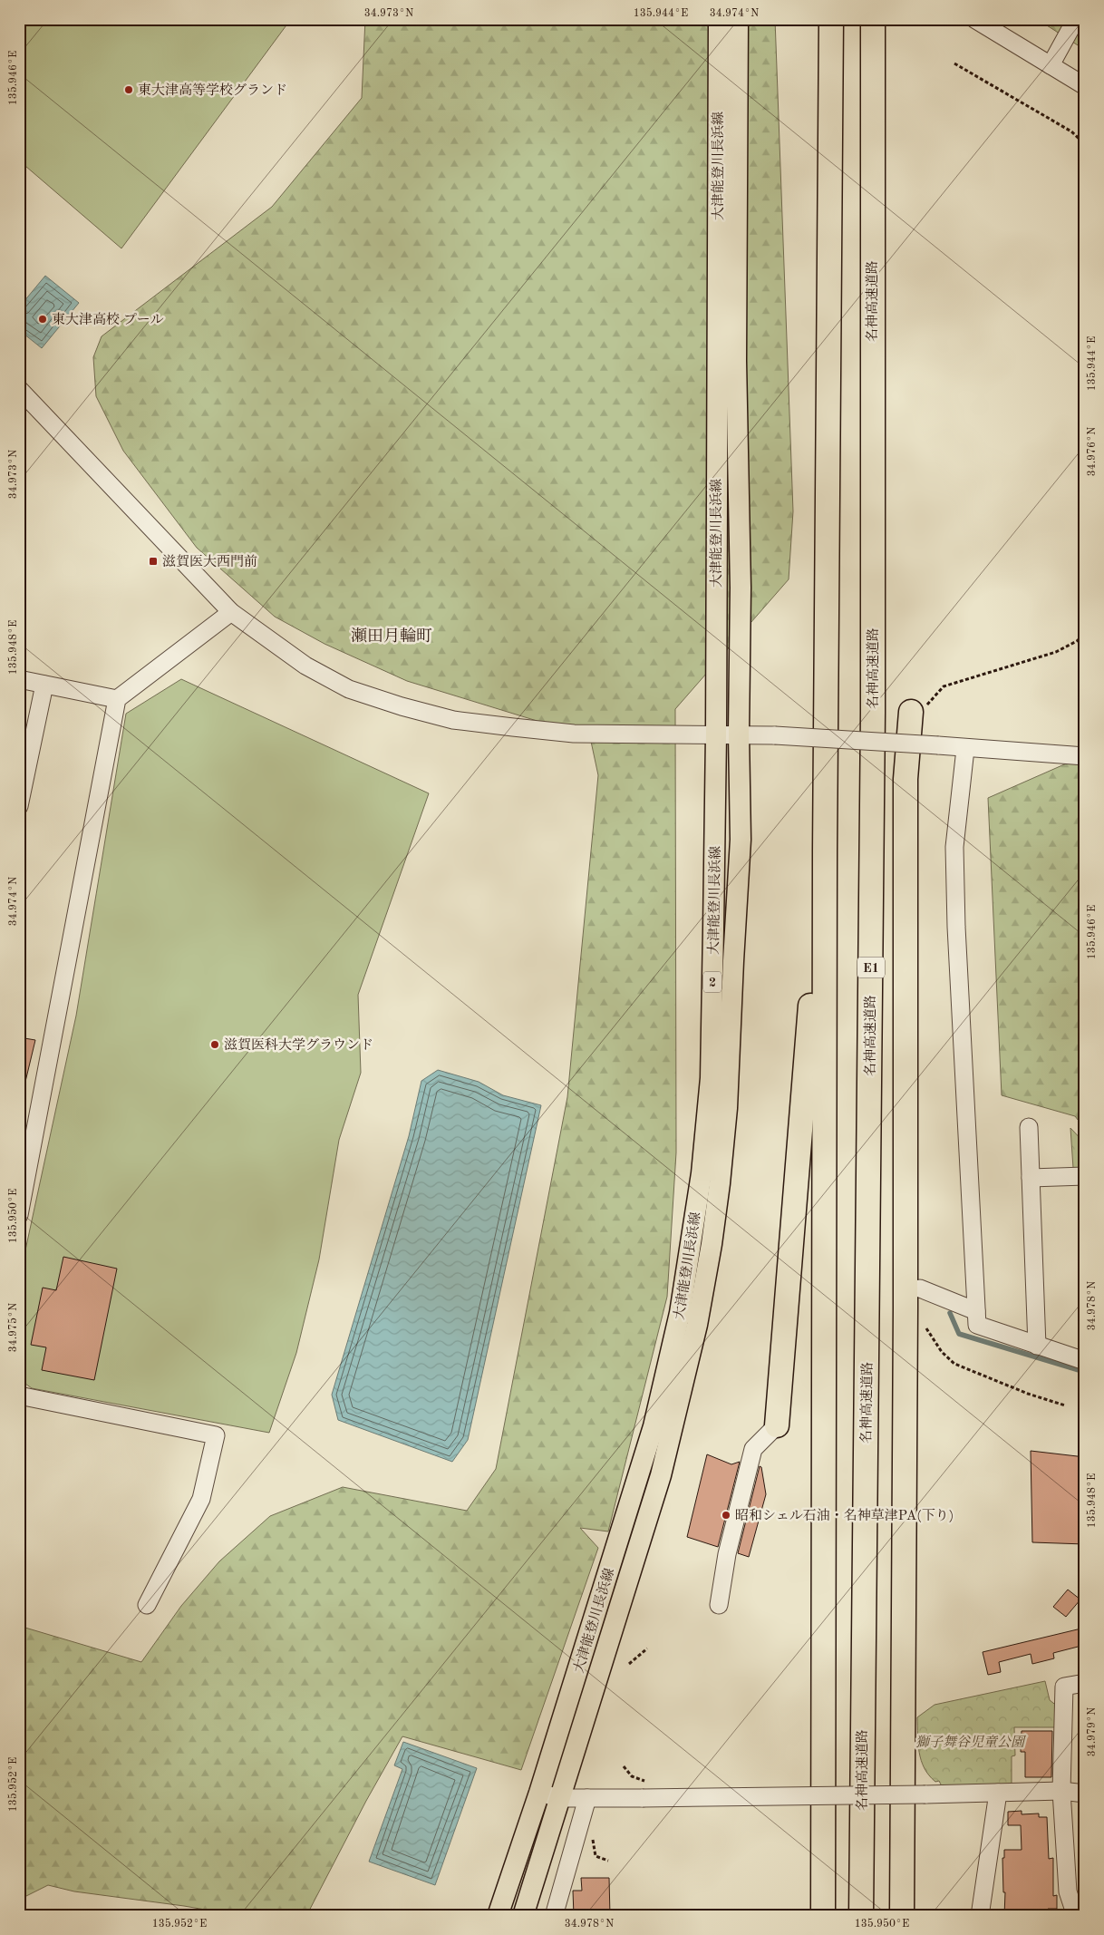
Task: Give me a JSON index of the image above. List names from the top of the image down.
{
  "streets": {
    "highway": ["名神高速道路", "E1"],
    "main road": ["大津能登川長浜線", "2"]
  },
  "districts": ["瀬田月輪町"],
  "parks": ["獅子舞谷児童公園"],
  "places": {
    "other": [
      "東大津高等学校グランド",
      "東大津高校 プール",
      "滋賀医科大学グラウンド",
      "昭和シェル石油・名神草津PA(下り)"
    ],
    "transit": ["滋賀医大西門前"]
  },
  "coordinates": [
    "34.973°N",
    "135.944°E",
    "34.974°N",
    "135.946°E",
    "34.976°N",
    "135.948°E",
    "135.950°E",
    "34.978°N",
    "34.975°N",
    "34.979°N",
    "135.952°E"
  ]
}
